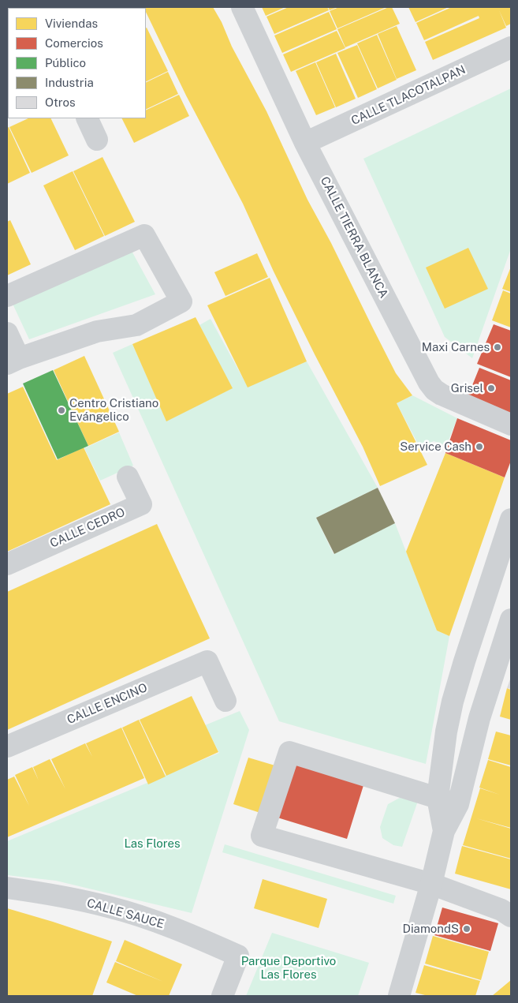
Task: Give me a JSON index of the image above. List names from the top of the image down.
{
  "streets": {
    "street": [
      "CALLE TLACOTALPAN",
      "CALLE TIERRA BLANCA",
      "CALLE CEDRO",
      "CALLE ENCINO",
      "CALLE SAUCE"
    ]
  },
  "crossings": [
    ["CALLE TLACOTALPAN", "CALLE TIERRA BLANCA"]
  ],
  "parks": ["Las Flores", "Parque Deportivo Las Flores"],
  "places": [
    "Maxi Carnes",
    "Grisel",
    "Centro Cristiano Evángelico",
    "Service Cash",
    "DiamondS"
  ],
  "legend": [
    "Viviendas",
    "Comercios",
    "Público",
    "Industria",
    "Otros"
  ]
}
